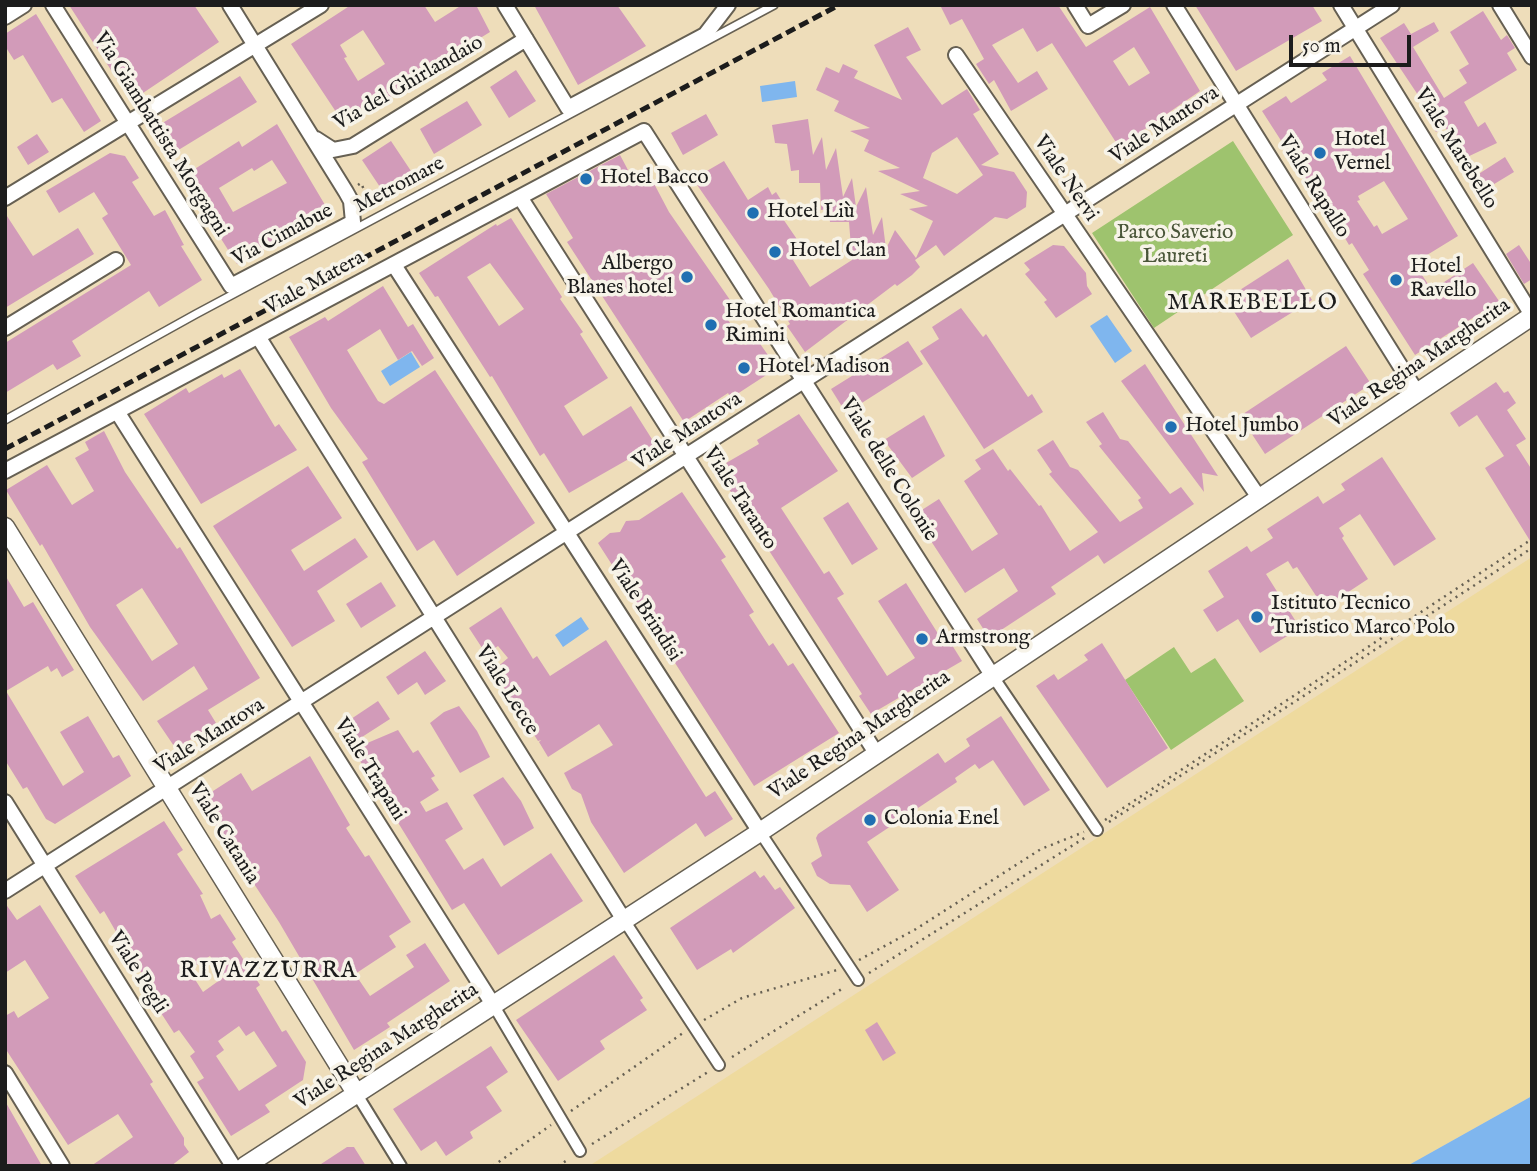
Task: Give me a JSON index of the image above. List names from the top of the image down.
{
  "streets": {
    "street": [
      "Via del Ghirlandaio",
      "Viale Mantova",
      "Via Giambattista Morgagni",
      "Viale Marebello",
      "Viale Nervi",
      "Viale Rapallo",
      "Via Cimabue",
      "Viale Matera",
      "Viale Regina Margherita",
      "Viale delle Colonie",
      "Viale Taranto",
      "Viale Brindisi",
      "Viale Lecce",
      "Viale Trapani",
      "Viale Catania",
      "Viale Pegli"
    ],
    "lane": ["Metromare"]
  },
  "crossings": [
    ["Via del Ghirlandaio", "Via Cimabue"],
    ["Viale Mantova", "Viale Marebello"],
    ["Viale Mantova", "Viale Nervi"],
    ["Viale Mantova", "Viale Rapallo"],
    ["Viale Mantova", "Viale delle Colonie"],
    ["Viale Mantova", "Viale Taranto"],
    ["Viale Mantova", "Viale Brindisi"],
    ["Viale Mantova", "Viale Lecce"],
    ["Viale Mantova", "Viale Trapani"],
    ["Viale Mantova", "Viale Catania"],
    ["Viale Mantova", "Viale Pegli"],
    ["Via Giambattista Morgagni", "Via Cimabue"],
    ["Viale Marebello", "Viale Regina Margherita"],
    ["Viale Nervi", "Viale Regina Margherita"],
    ["Viale Rapallo", "Viale Regina Margherita"],
    ["Viale Matera", "Viale delle Colonie"],
    ["Viale Matera", "Viale Taranto"],
    ["Viale Matera", "Viale Brindisi"],
    ["Viale Matera", "Viale Lecce"],
    ["Viale Matera", "Viale Trapani"],
    ["Viale Regina Margherita", "Viale delle Colonie"],
    ["Viale Regina Margherita", "Viale Taranto"],
    ["Viale Regina Margherita", "Viale Brindisi"],
    ["Viale Regina Margherita", "Viale Lecce"],
    ["Viale Regina Margherita", "Viale Trapani"],
    ["Viale Regina Margherita", "Viale Catania"]
  ],
  "districts": ["MAREBELLO", "RIVAZZURRA"],
  "parks": ["Parco Saverio Laureti"],
  "places": [
    "Hotel Vernel",
    "Hotel Bacco",
    "Hotel Liù",
    "Hotel Clan",
    "Albergo Blanes hotel",
    "Hotel Ravello",
    "Hotel Romantica Rimini",
    "Hotel Madison",
    "Hotel Jumbo",
    "Istituto Tecnico Turistico Marco Polo",
    "Armstrong",
    "Colonia Enel"
  ],
  "scale_bar": "50 m"
}
